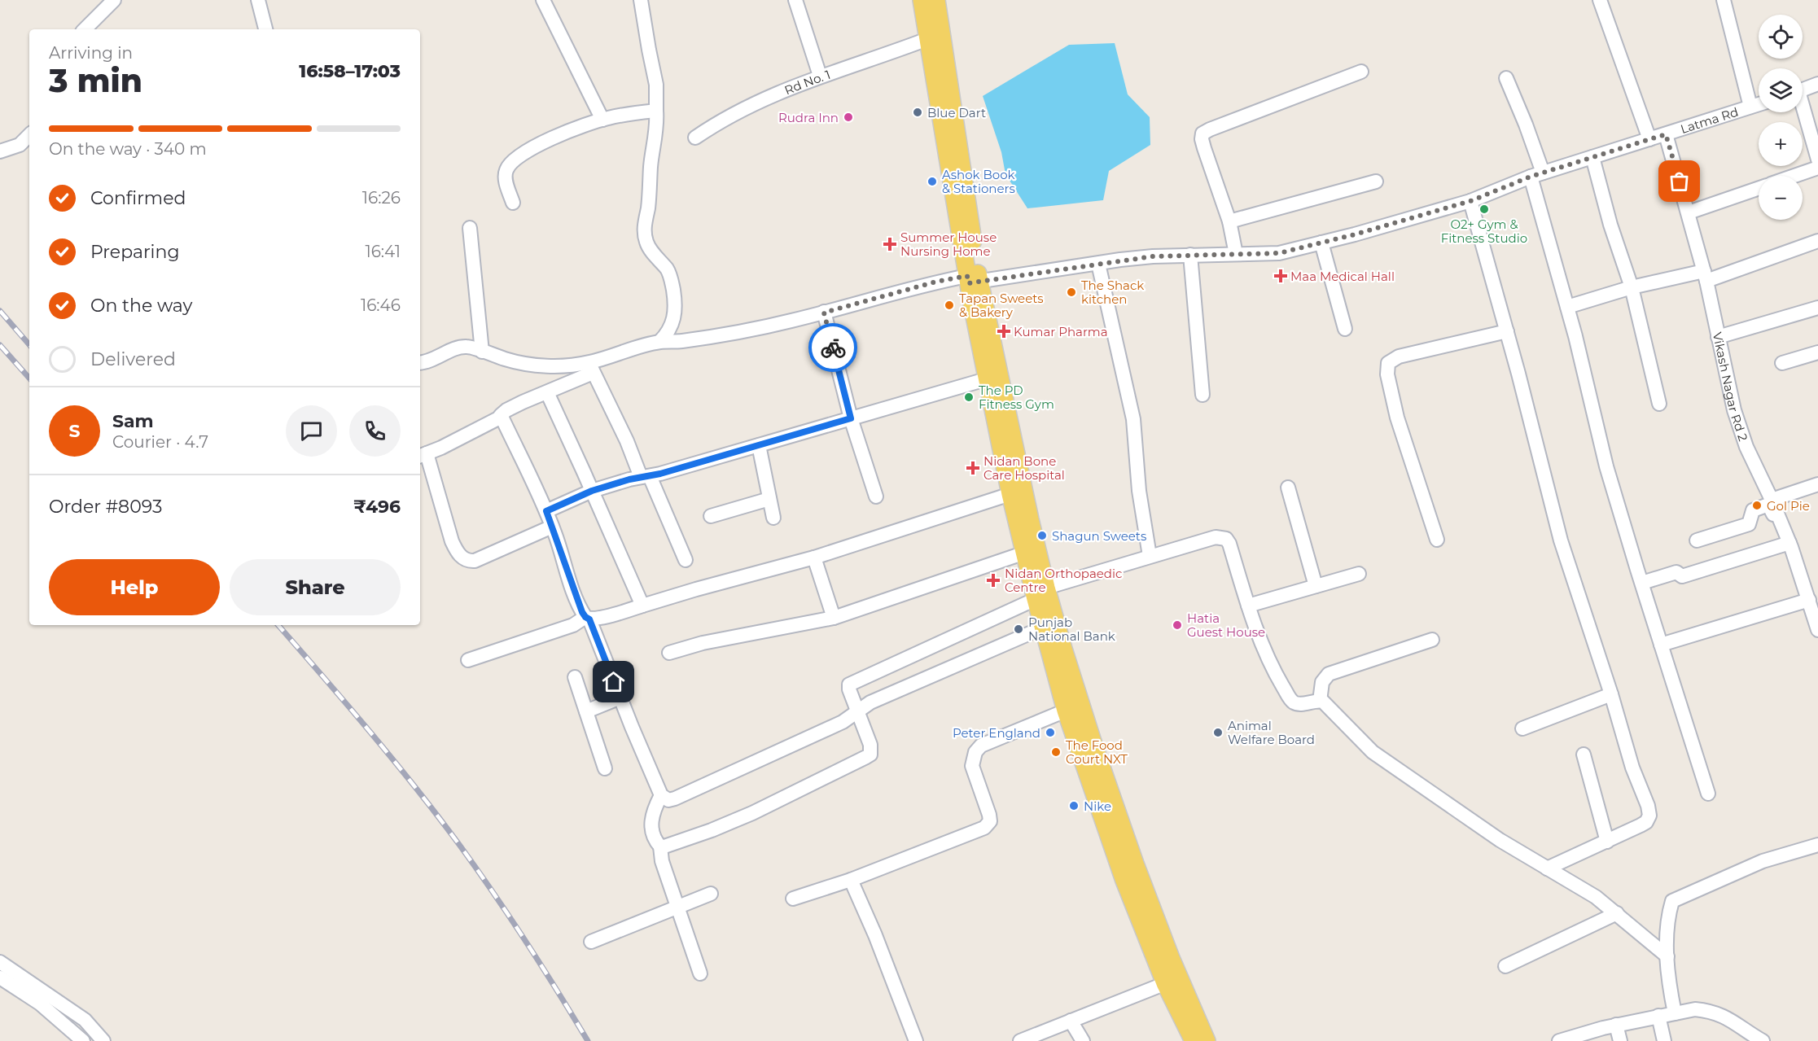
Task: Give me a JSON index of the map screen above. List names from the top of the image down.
{
  "streets": {
    "street": ["Rd No. 1", "Latma Rd", "Vikash Nagar Rd 2"]
  },
  "crossings": [
    ["Latma Rd", "Vikash Nagar Rd 2"]
  ],
  "places": {
    "other": [
      "Blue Dart",
      "Rudra Inn",
      "Ashok Book & Stationers",
      "O2+ Gym & Fitness Studio",
      "The Shack kitchen",
      "Tapan Sweets & Bakery",
      "The PD Fitness Gym",
      "Gol Pie",
      "Shagun Sweets",
      "Hatia Guest House",
      "Punjab National Bank",
      "Peter England",
      "Animal Welfare Board",
      "The Food Court NXT",
      "Nike"
    ],
    "health": [
      "Summer House Nursing Home",
      "Maa Medical Hall",
      "Kumar Pharma",
      "Nidan Bone Care Hospital",
      "Nidan Orthopaedic Centre"
    ]
  },
  "page": {
    "map_buttons": ["+", "−"],
    "heading": ["3 min", "Arriving in", "16:58–17:03"],
    "panel": [
      "Sam",
      "Courier · 4.7",
      "Order #8093",
      "₹496"
    ],
    "bar": "On the way · 340 m",
    "list": [
      ["Confirmed", "16:26"],
      ["Preparing", "16:41"],
      ["On the way", "16:46"],
      "Delivered"
    ],
    "round": "S",
    "buttons": ["Help", "Share"]
  }
}
